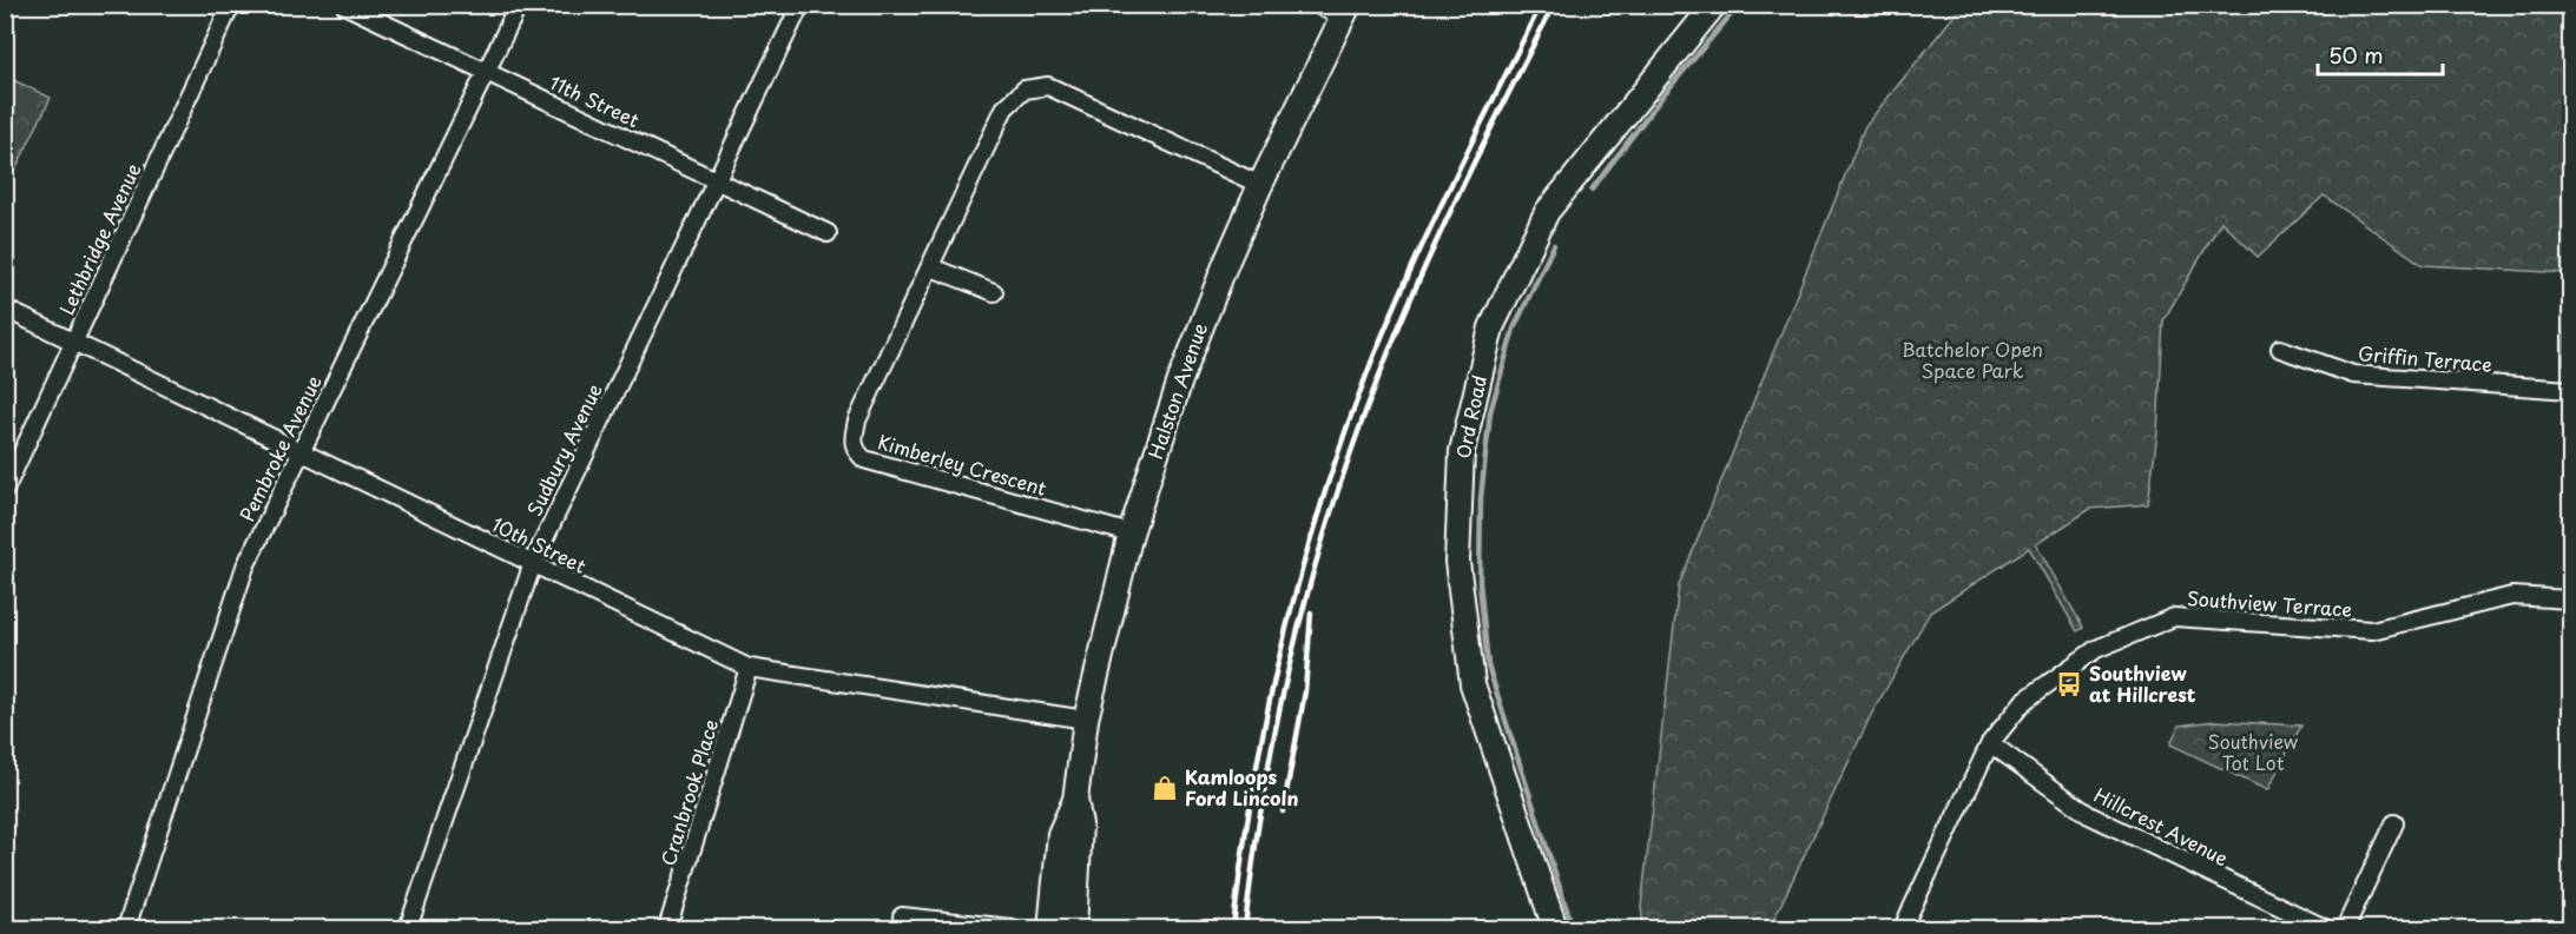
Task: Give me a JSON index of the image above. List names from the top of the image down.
{
  "streets": {
    "main road": ["Halston Avenue", "Ord Road"],
    "street": [
      "11th Street",
      "Lethbridge Avenue",
      "Griffin Terrace",
      "Pembroke Avenue",
      "Sudbury Avenue",
      "Kimberley Crescent",
      "10th Street",
      "Southview Terrace",
      "Cranbrook Place",
      "Hillcrest Avenue"
    ]
  },
  "crossings": [
    ["11th Street", "Pembroke Avenue"],
    ["11th Street", "Sudbury Avenue"],
    ["Lethbridge Avenue", "10th Street"],
    ["Halston Avenue", "Kimberley Crescent"],
    ["Halston Avenue", "10th Street"],
    ["Pembroke Avenue", "10th Street"],
    ["Sudbury Avenue", "10th Street"],
    ["10th Street", "Cranbrook Place"],
    ["Southview Terrace", "Hillcrest Avenue"]
  ],
  "parks": ["Batchelor Open Space Park", "Southview Tot Lot"],
  "places": {
    "bus stop": ["Southview at Hillcrest"],
    "shop": ["Kamloops Ford Lincoln"]
  },
  "scale_bar": "50 m"
}
